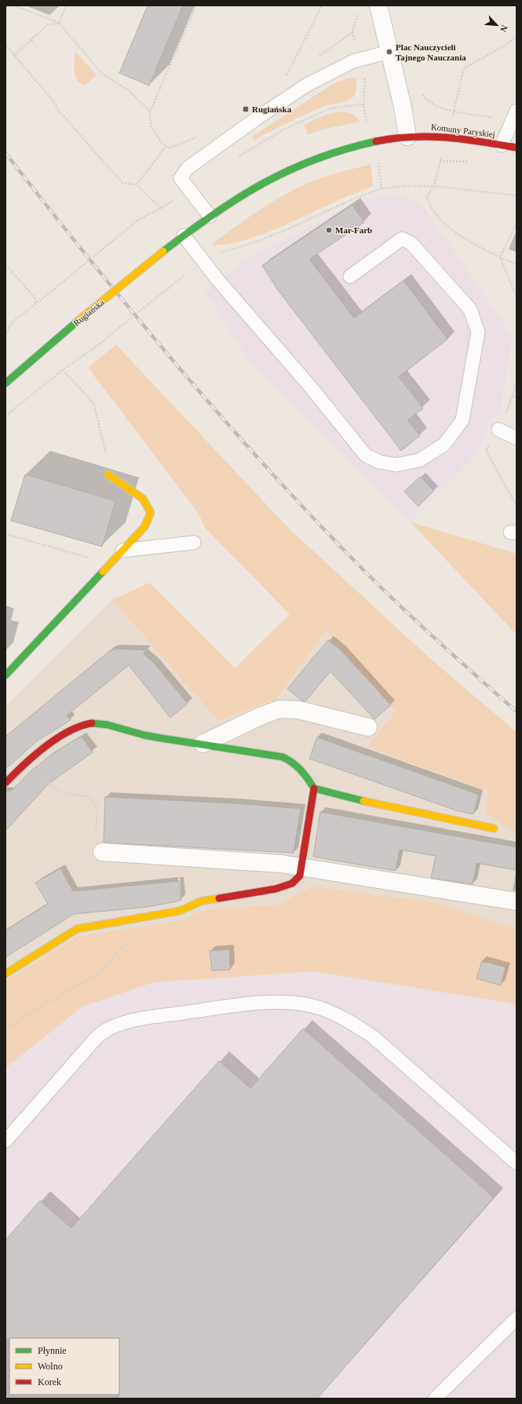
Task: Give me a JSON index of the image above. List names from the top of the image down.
{
  "streets": {
    "street": ["Komuny Paryskiej", "Rugiańska"]
  },
  "crossings": [
    ["Komuny Paryskiej", "Rugiańska"]
  ],
  "places": {
    "other": ["Plac Nauczycieli Tajnego Nauczania", "Mar-Farb"],
    "transit": ["Rugiańska"]
  },
  "legend": ["Płynnie", "Wolno", "Korek"],
  "north": "bottom right"
}
